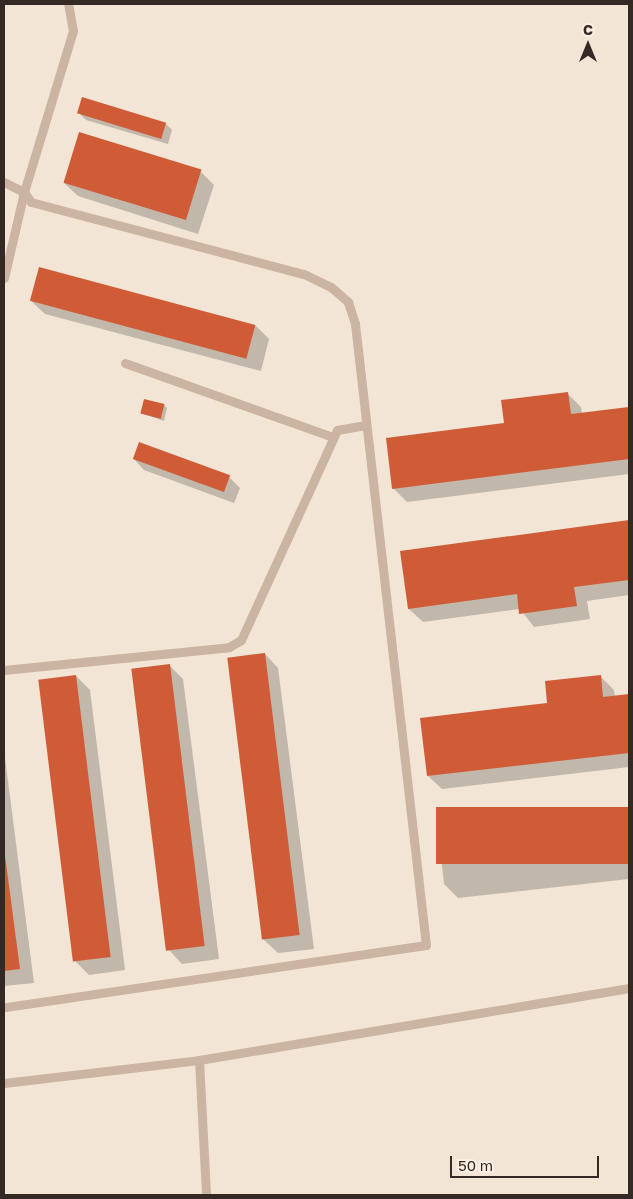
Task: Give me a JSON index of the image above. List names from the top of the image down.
{
  "scale_bar": "50 m",
  "north": "top"
}
